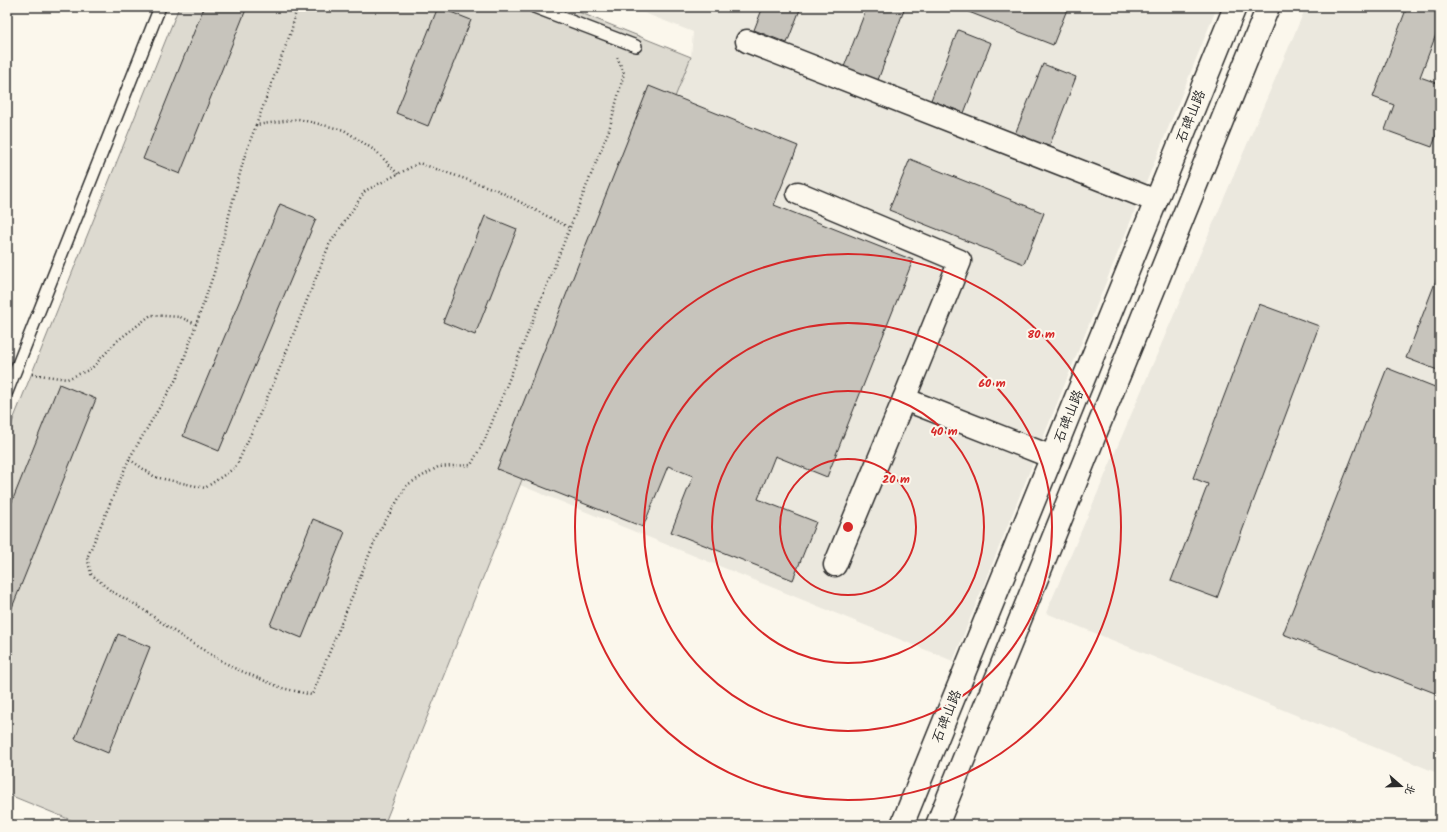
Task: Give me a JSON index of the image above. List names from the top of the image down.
{
  "streets": {
    "street": ["石碑山路"]
  },
  "north": "right",
  "rings": [
    "80 m",
    "60 m",
    "40 m",
    "20 m"
  ]
}
